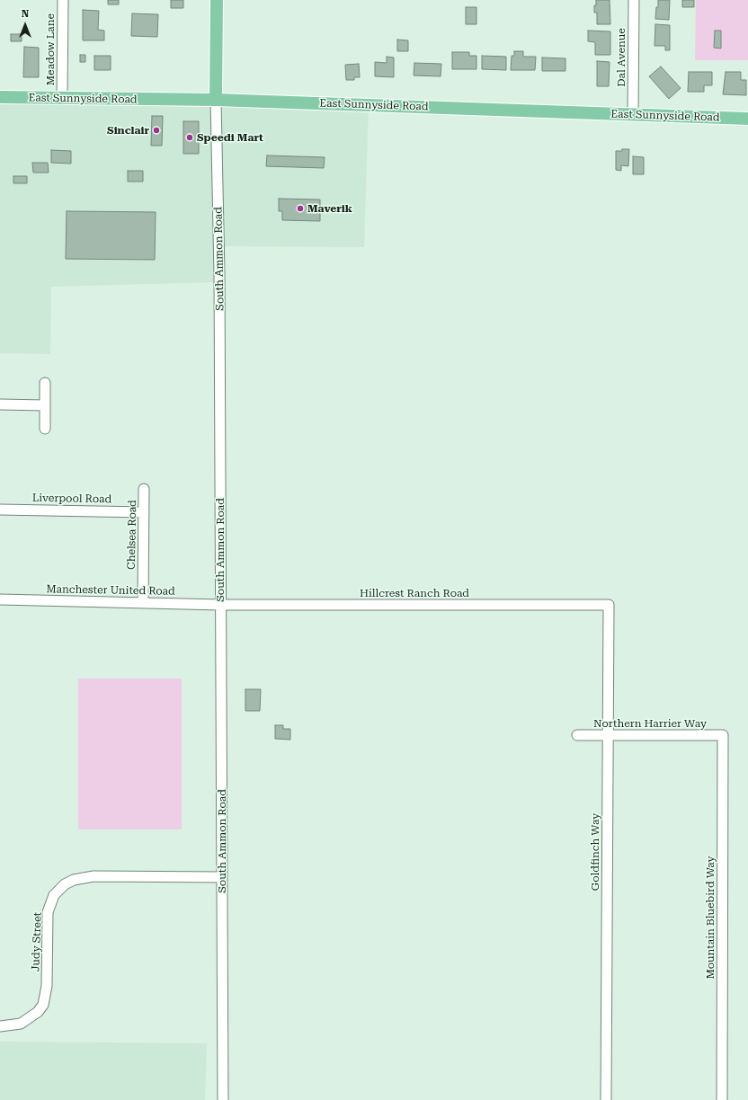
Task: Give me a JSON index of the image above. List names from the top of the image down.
{
  "streets": {
    "main road": ["East Sunnyside Road", "South Ammon Road"],
    "street": [
      "Meadow Lane",
      "Dal Avenue",
      "Liverpool Road",
      "Chelsea Road",
      "Manchester United Road",
      "Hillcrest Ranch Road",
      "Northern Harrier Way",
      "Goldfinch Way",
      "Mountain Bluebird Way",
      "Judy Street"
    ]
  },
  "crossings": [
    ["Meadow Lane", "East Sunnyside Road"],
    ["Dal Avenue", "East Sunnyside Road"],
    ["East Sunnyside Road", "South Ammon Road"],
    ["South Ammon Road", "Manchester United Road"],
    ["South Ammon Road", "Hillcrest Ranch Road"],
    ["South Ammon Road", "Judy Street"],
    ["Liverpool Road", "Chelsea Road"],
    ["Chelsea Road", "Manchester United Road"],
    ["Manchester United Road", "Hillcrest Ranch Road"],
    ["Hillcrest Ranch Road", "Goldfinch Way"],
    ["Northern Harrier Way", "Goldfinch Way"],
    ["Northern Harrier Way", "Mountain Bluebird Way"]
  ],
  "places": ["Sinclair", "Speedi Mart", "Maverik"],
  "north": "top"
}
